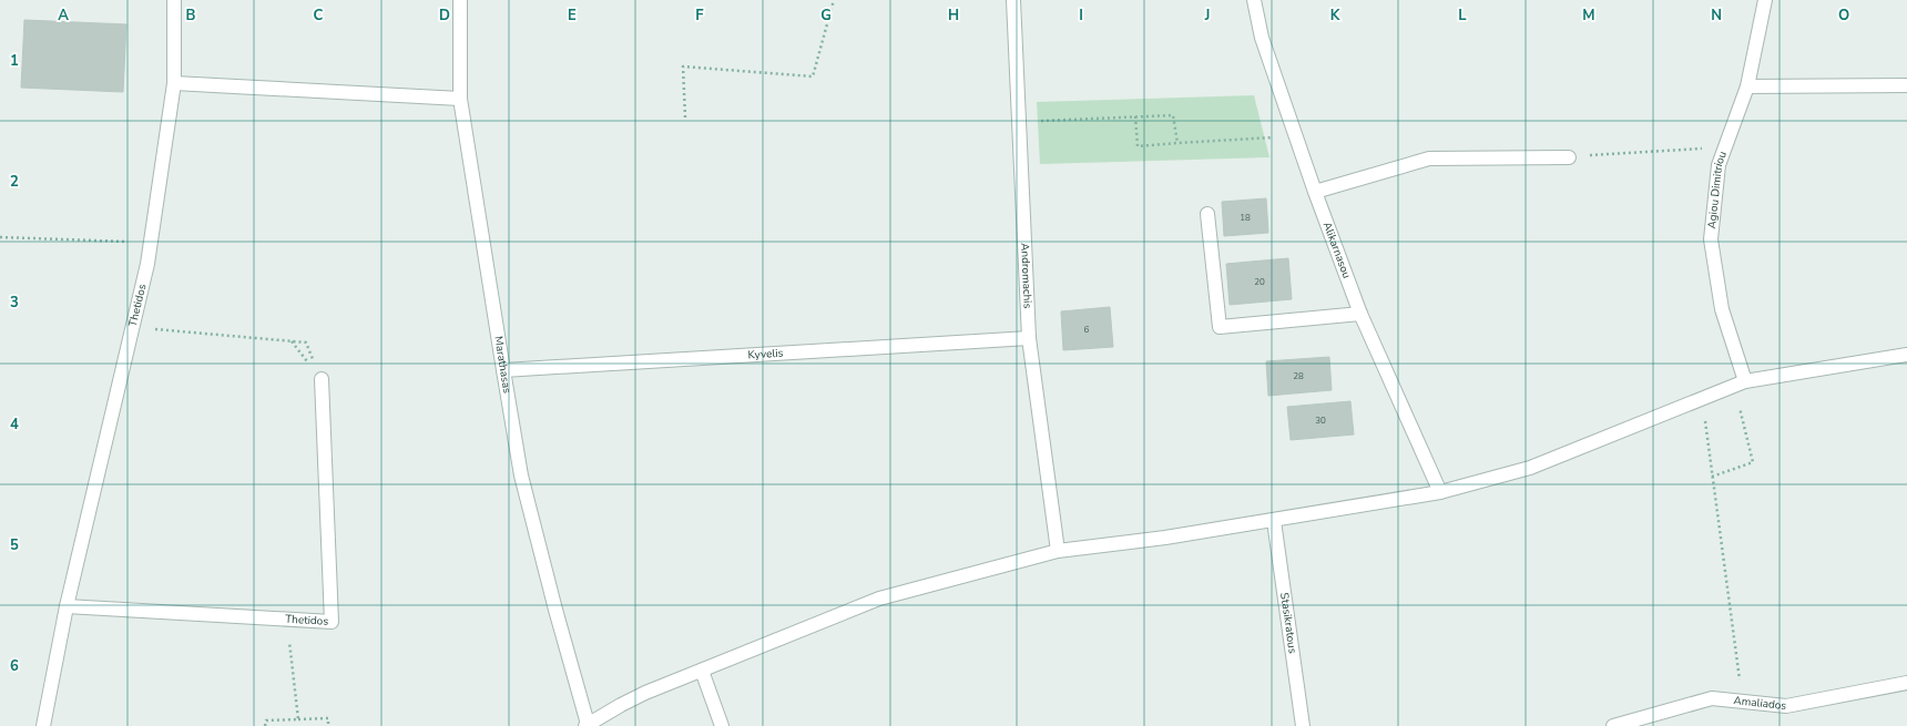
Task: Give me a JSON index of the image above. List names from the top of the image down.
{
  "streets": {
    "street": [
      "Agiou Dimitriou",
      "Alikarnasou",
      "Andromachis",
      "Thetidos",
      "Kyvelis",
      "Marathasas",
      "Stasikratous",
      "Amaliados"
    ]
  },
  "crossings": [
    ["Andromachis", "Kyvelis"],
    ["Kyvelis", "Marathasas"]
  ],
  "house_numbers": [
    "18",
    "20",
    "6",
    "28",
    "30"
  ],
  "grid": {
    "columns": [
      "A",
      "B",
      "C",
      "D",
      "E",
      "F",
      "G",
      "H",
      "I",
      "J",
      "K",
      "L",
      "M",
      "N",
      "O"
    ],
    "rows": [
      "1",
      "2",
      "3",
      "4",
      "5",
      "6"
    ]
  }
}
